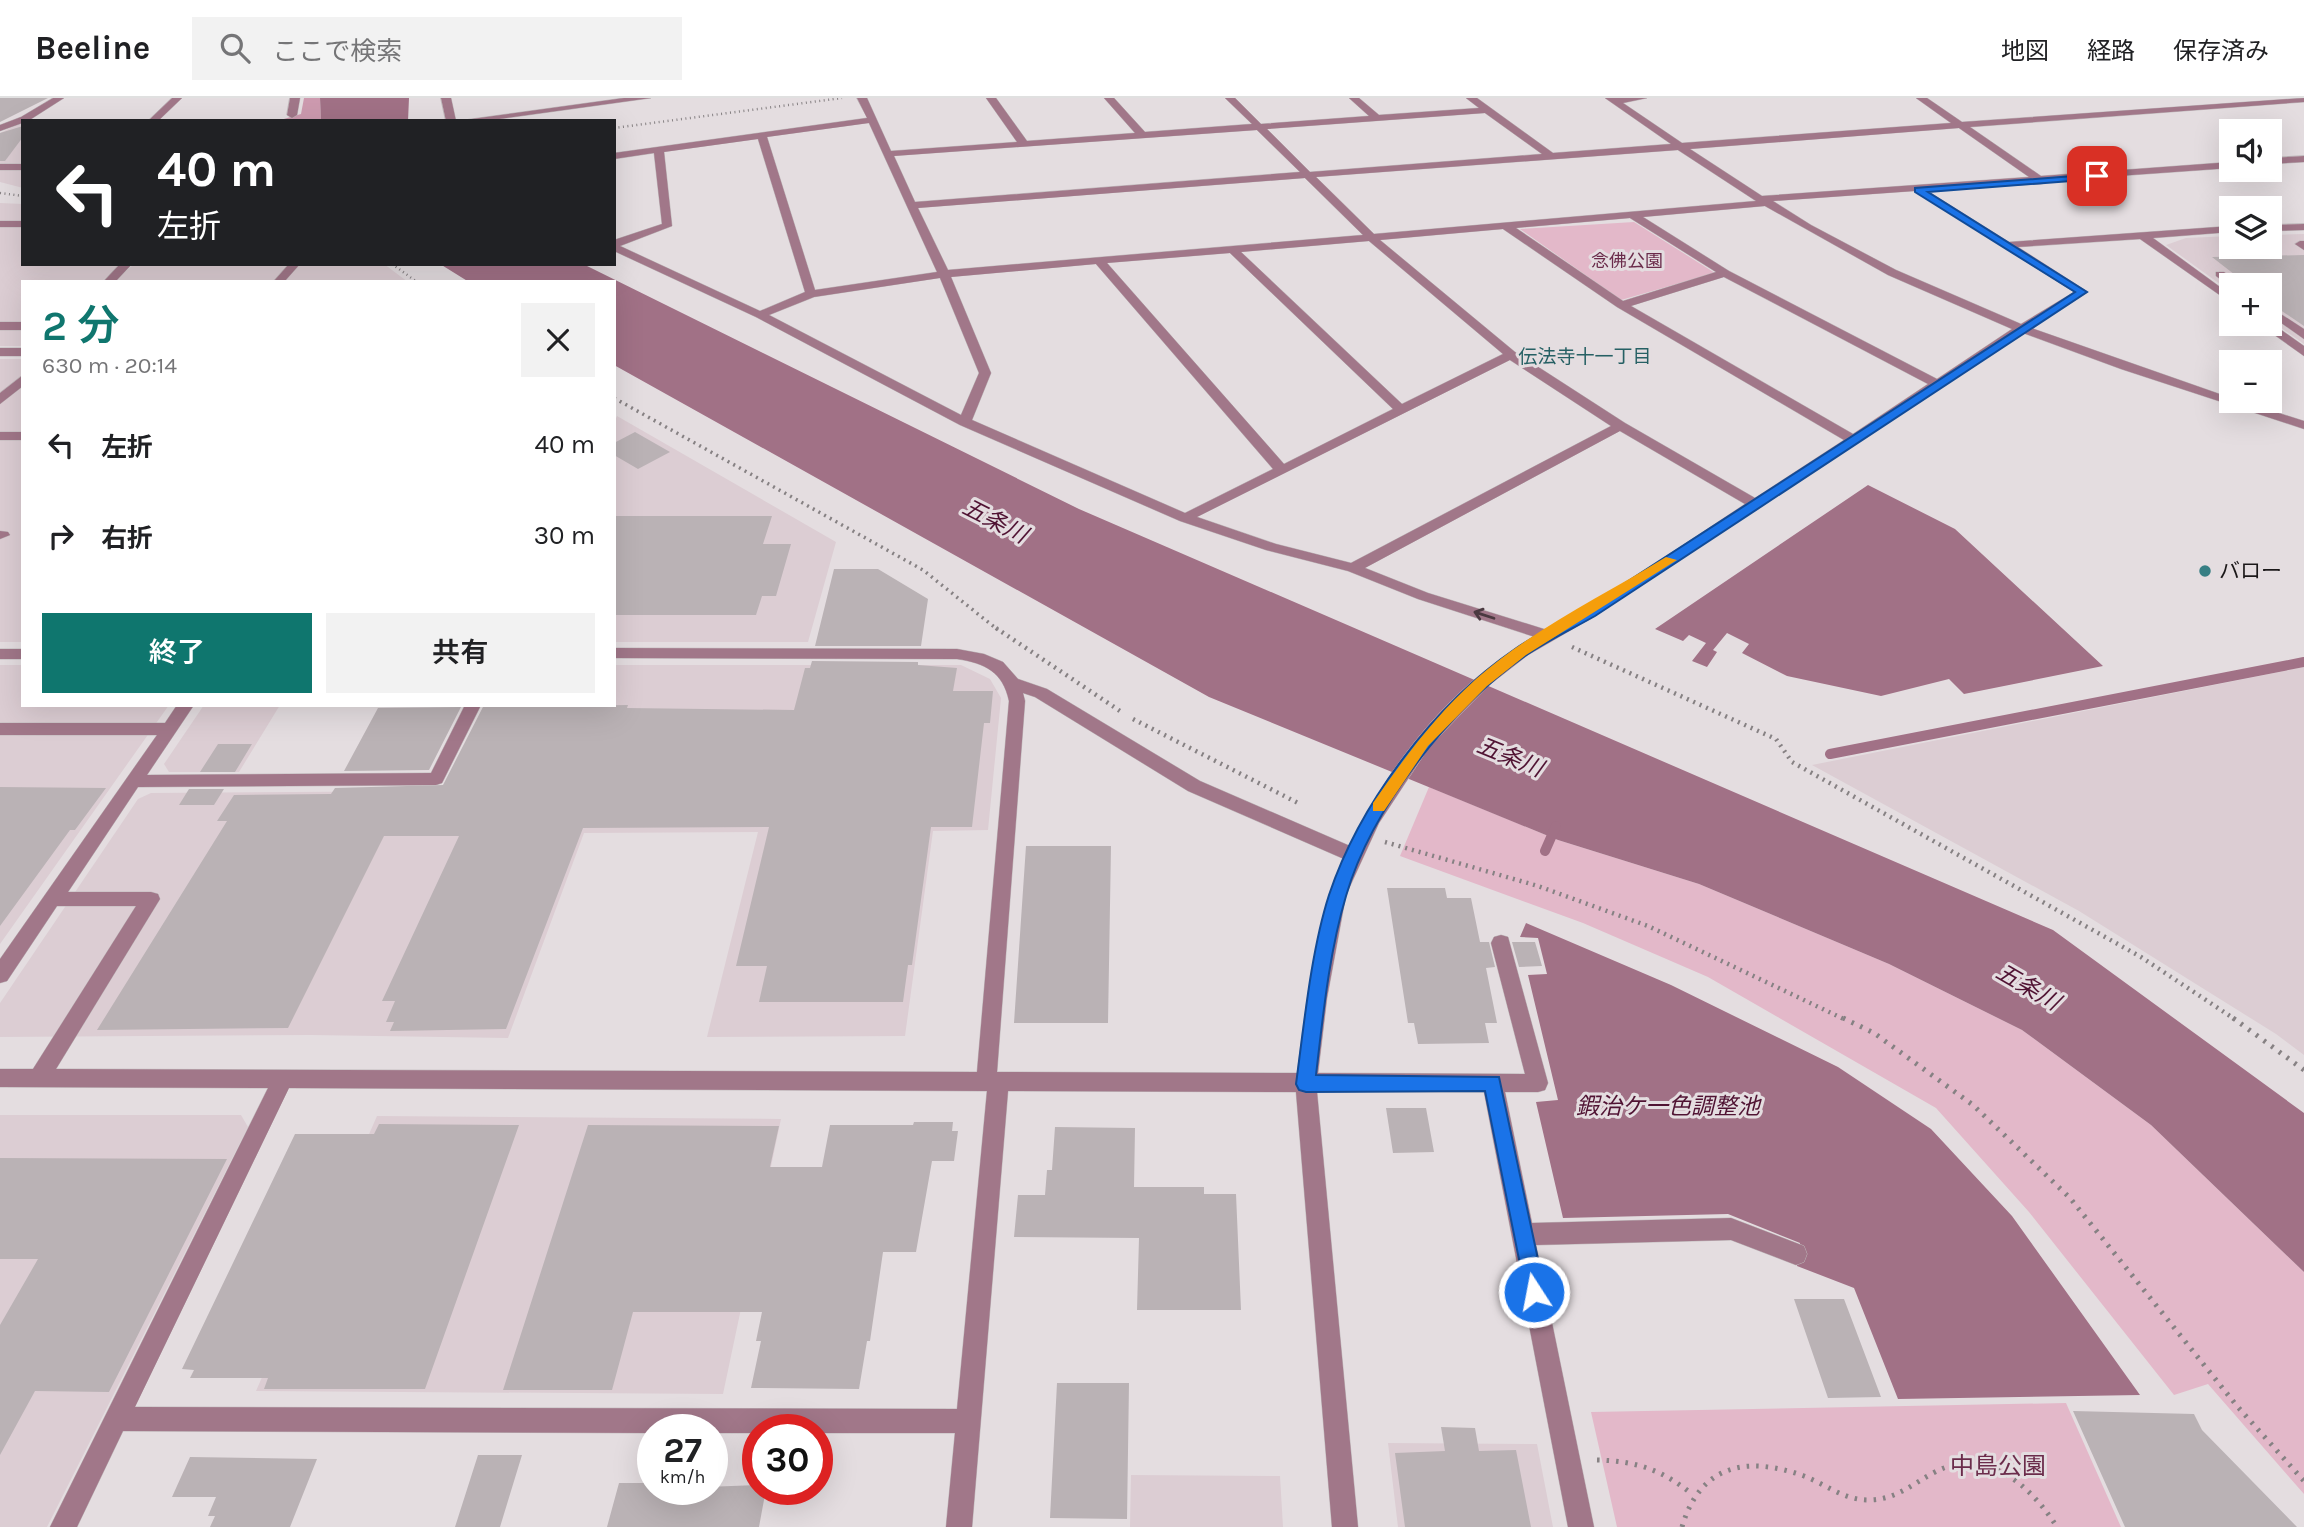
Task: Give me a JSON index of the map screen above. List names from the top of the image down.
{
  "districts": ["伝法寺十一丁目"],
  "water": ["五条川", "鍜治ケ一色調整池"],
  "parks": ["念佛公園", "中島公園"],
  "places": ["バロー"],
  "page": {
    "header": "Beeline",
    "search": "ここで検索",
    "nav": ["地図", "経路", "保存済み"],
    "map_buttons": ["+", "−"],
    "turn": ["40 m", "左折"],
    "heading": ["2 分", "630 m · 20:14"],
    "list": [
      {
        "name": "左折",
        "value": "40 m"
      },
      {
        "name": "右折",
        "value": "30 m"
      }
    ],
    "buttons": ["終了", "共有"],
    "speed": "27 km/h",
    "limit": "30"
  }
}
